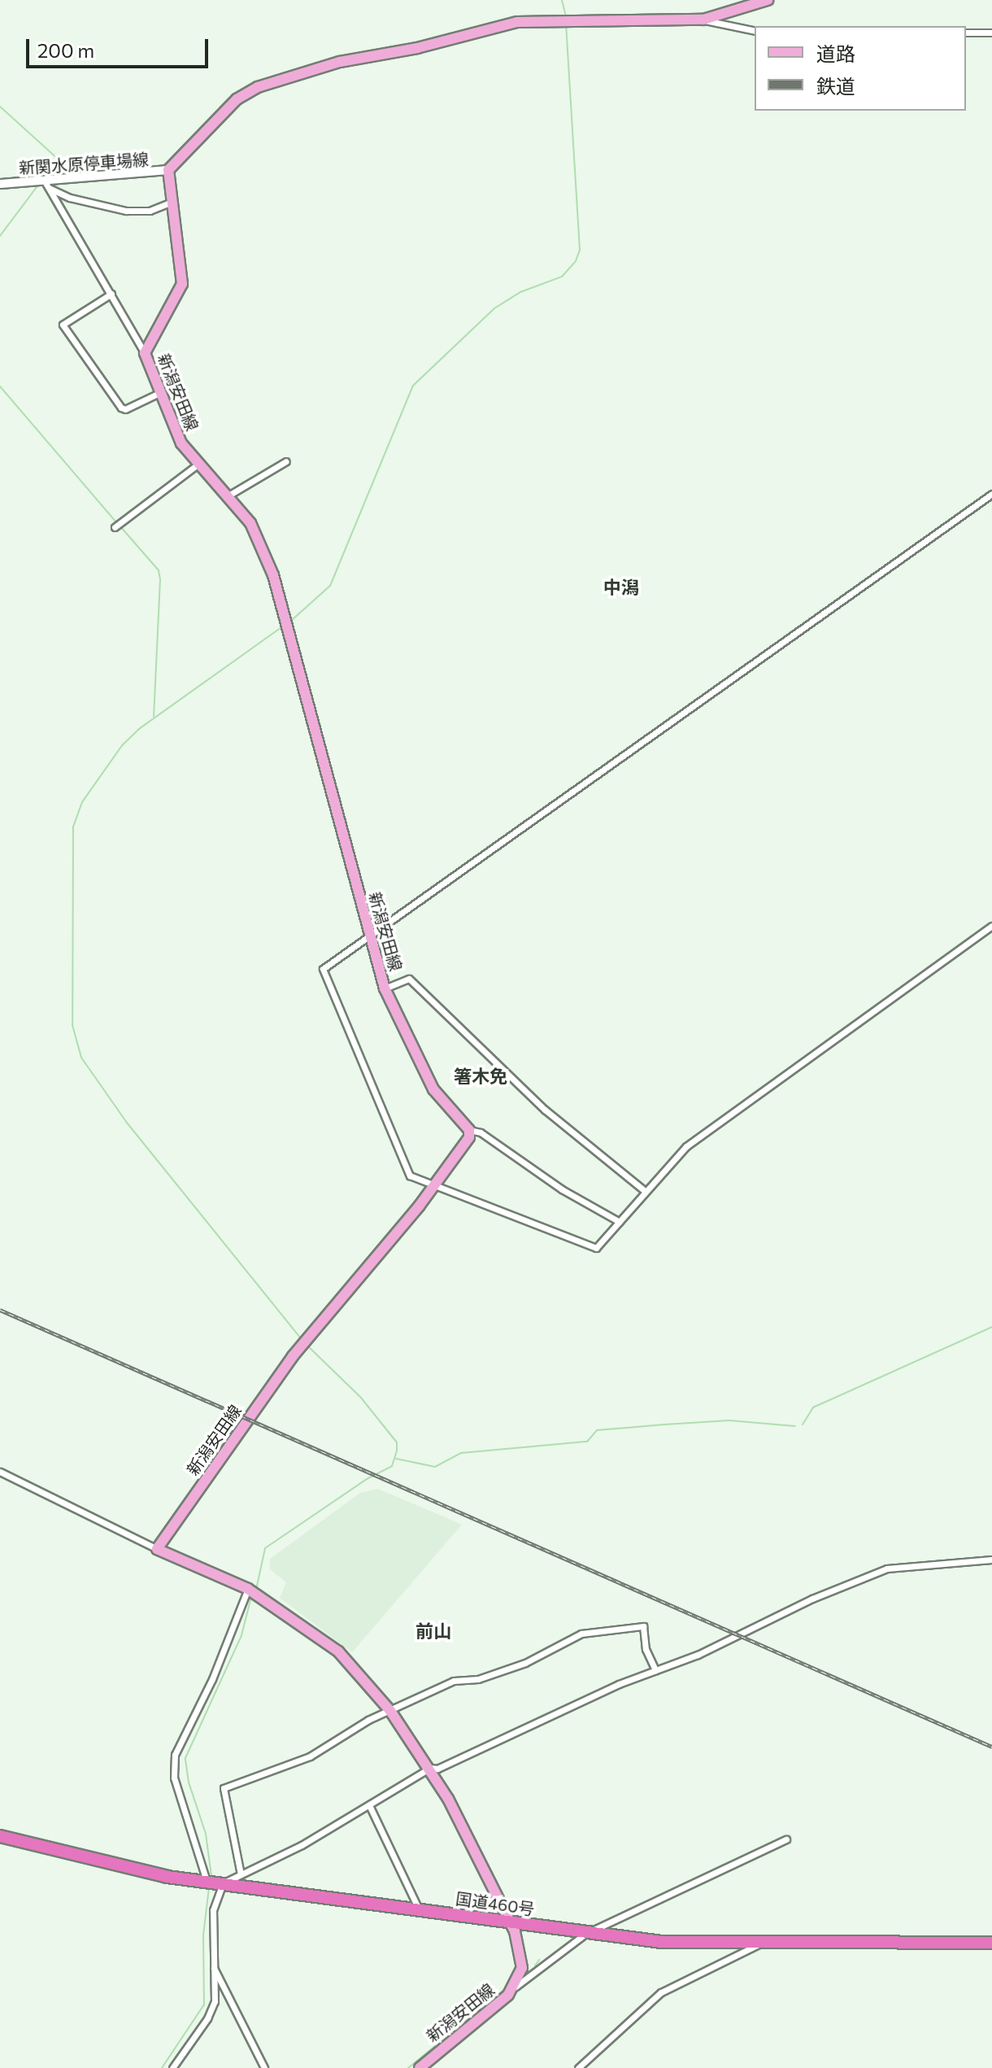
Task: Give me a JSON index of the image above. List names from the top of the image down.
{
  "streets": {
    "highway": ["国道460号"],
    "main road": ["新関水原停車場線", "新潟安田線"]
  },
  "crossings": [
    ["新関水原停車場線", "新潟安田線"],
    ["新潟安田線", "国道460号"]
  ],
  "districts": ["中潟", "箸木免", "前山"],
  "legend": ["道路", "鉄道"],
  "scale_bar": "200 m"
}
